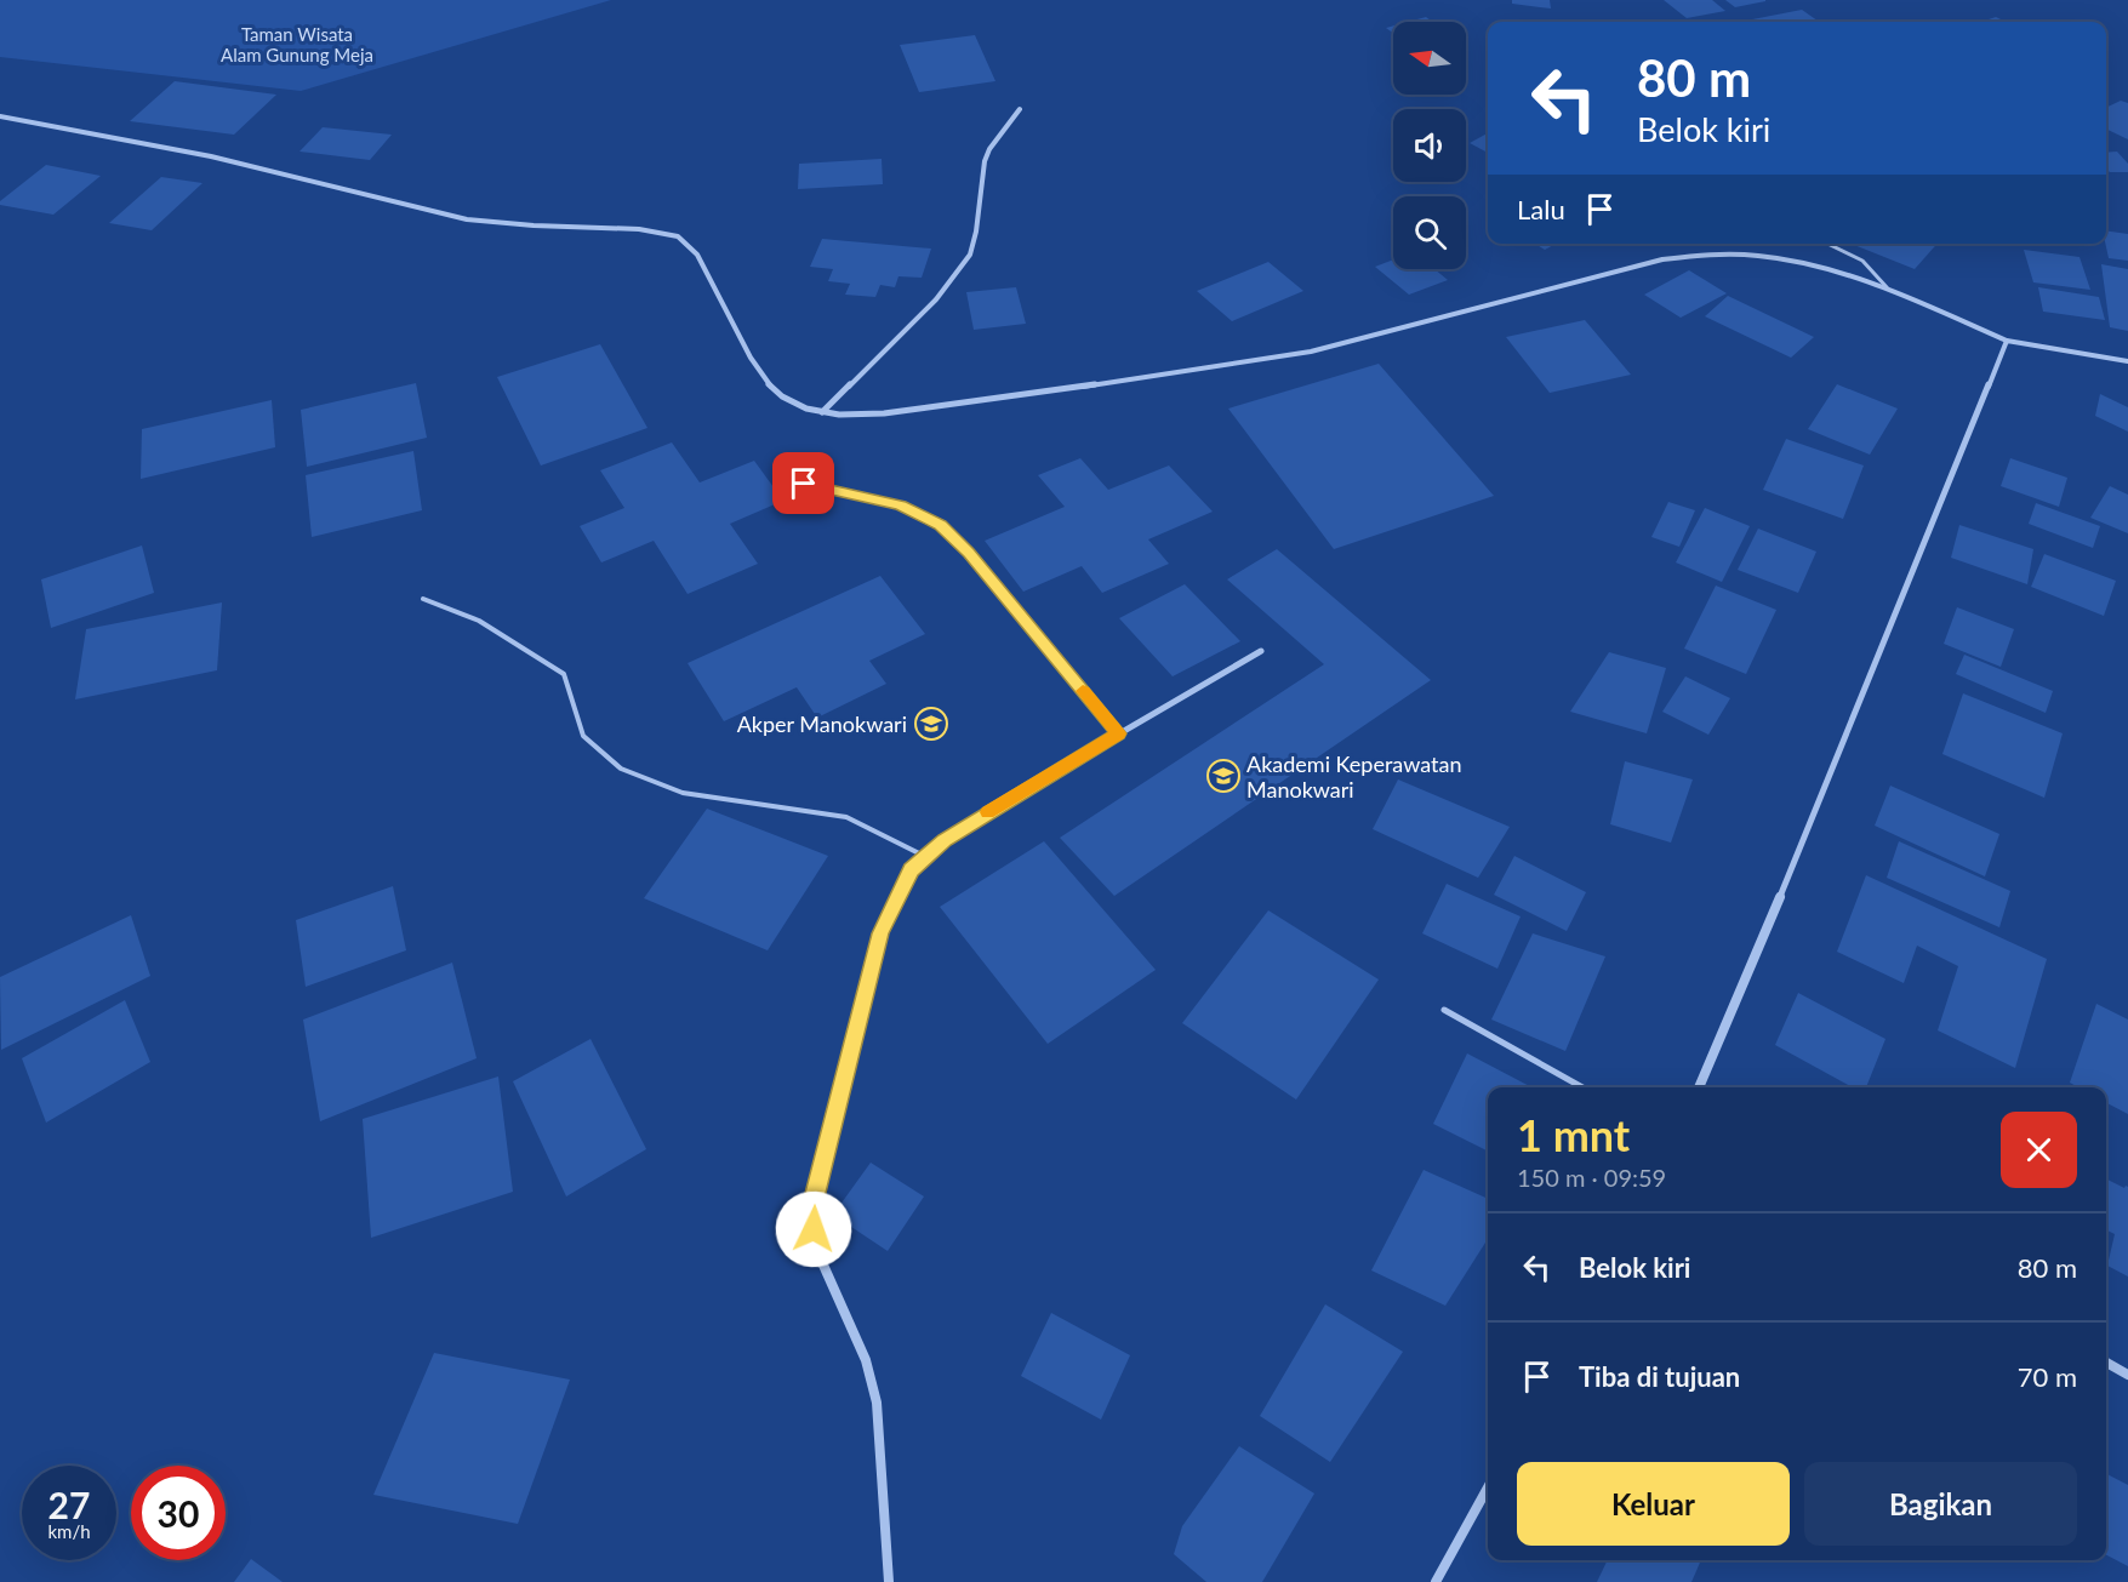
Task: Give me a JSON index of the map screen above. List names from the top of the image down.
{
  "parks": ["Taman Wisata Alam Gunung Meja"],
  "places": {
    "school or university": ["Akper Manokwari", "Akademi Keperawatan Manokwari"]
  },
  "north": "left",
  "page": {
    "turn": ["80 m", "Belok kiri"],
    "then": "Lalu",
    "heading": ["1 mnt", "150 m · 09:59"],
    "list": [
      {
        "name": "Belok kiri",
        "value": "80 m"
      },
      {
        "name": "Tiba di tujuan",
        "value": "70 m"
      }
    ],
    "buttons": ["Keluar", "Bagikan"],
    "speed": "27 km/h",
    "limit": "30"
  }
}
